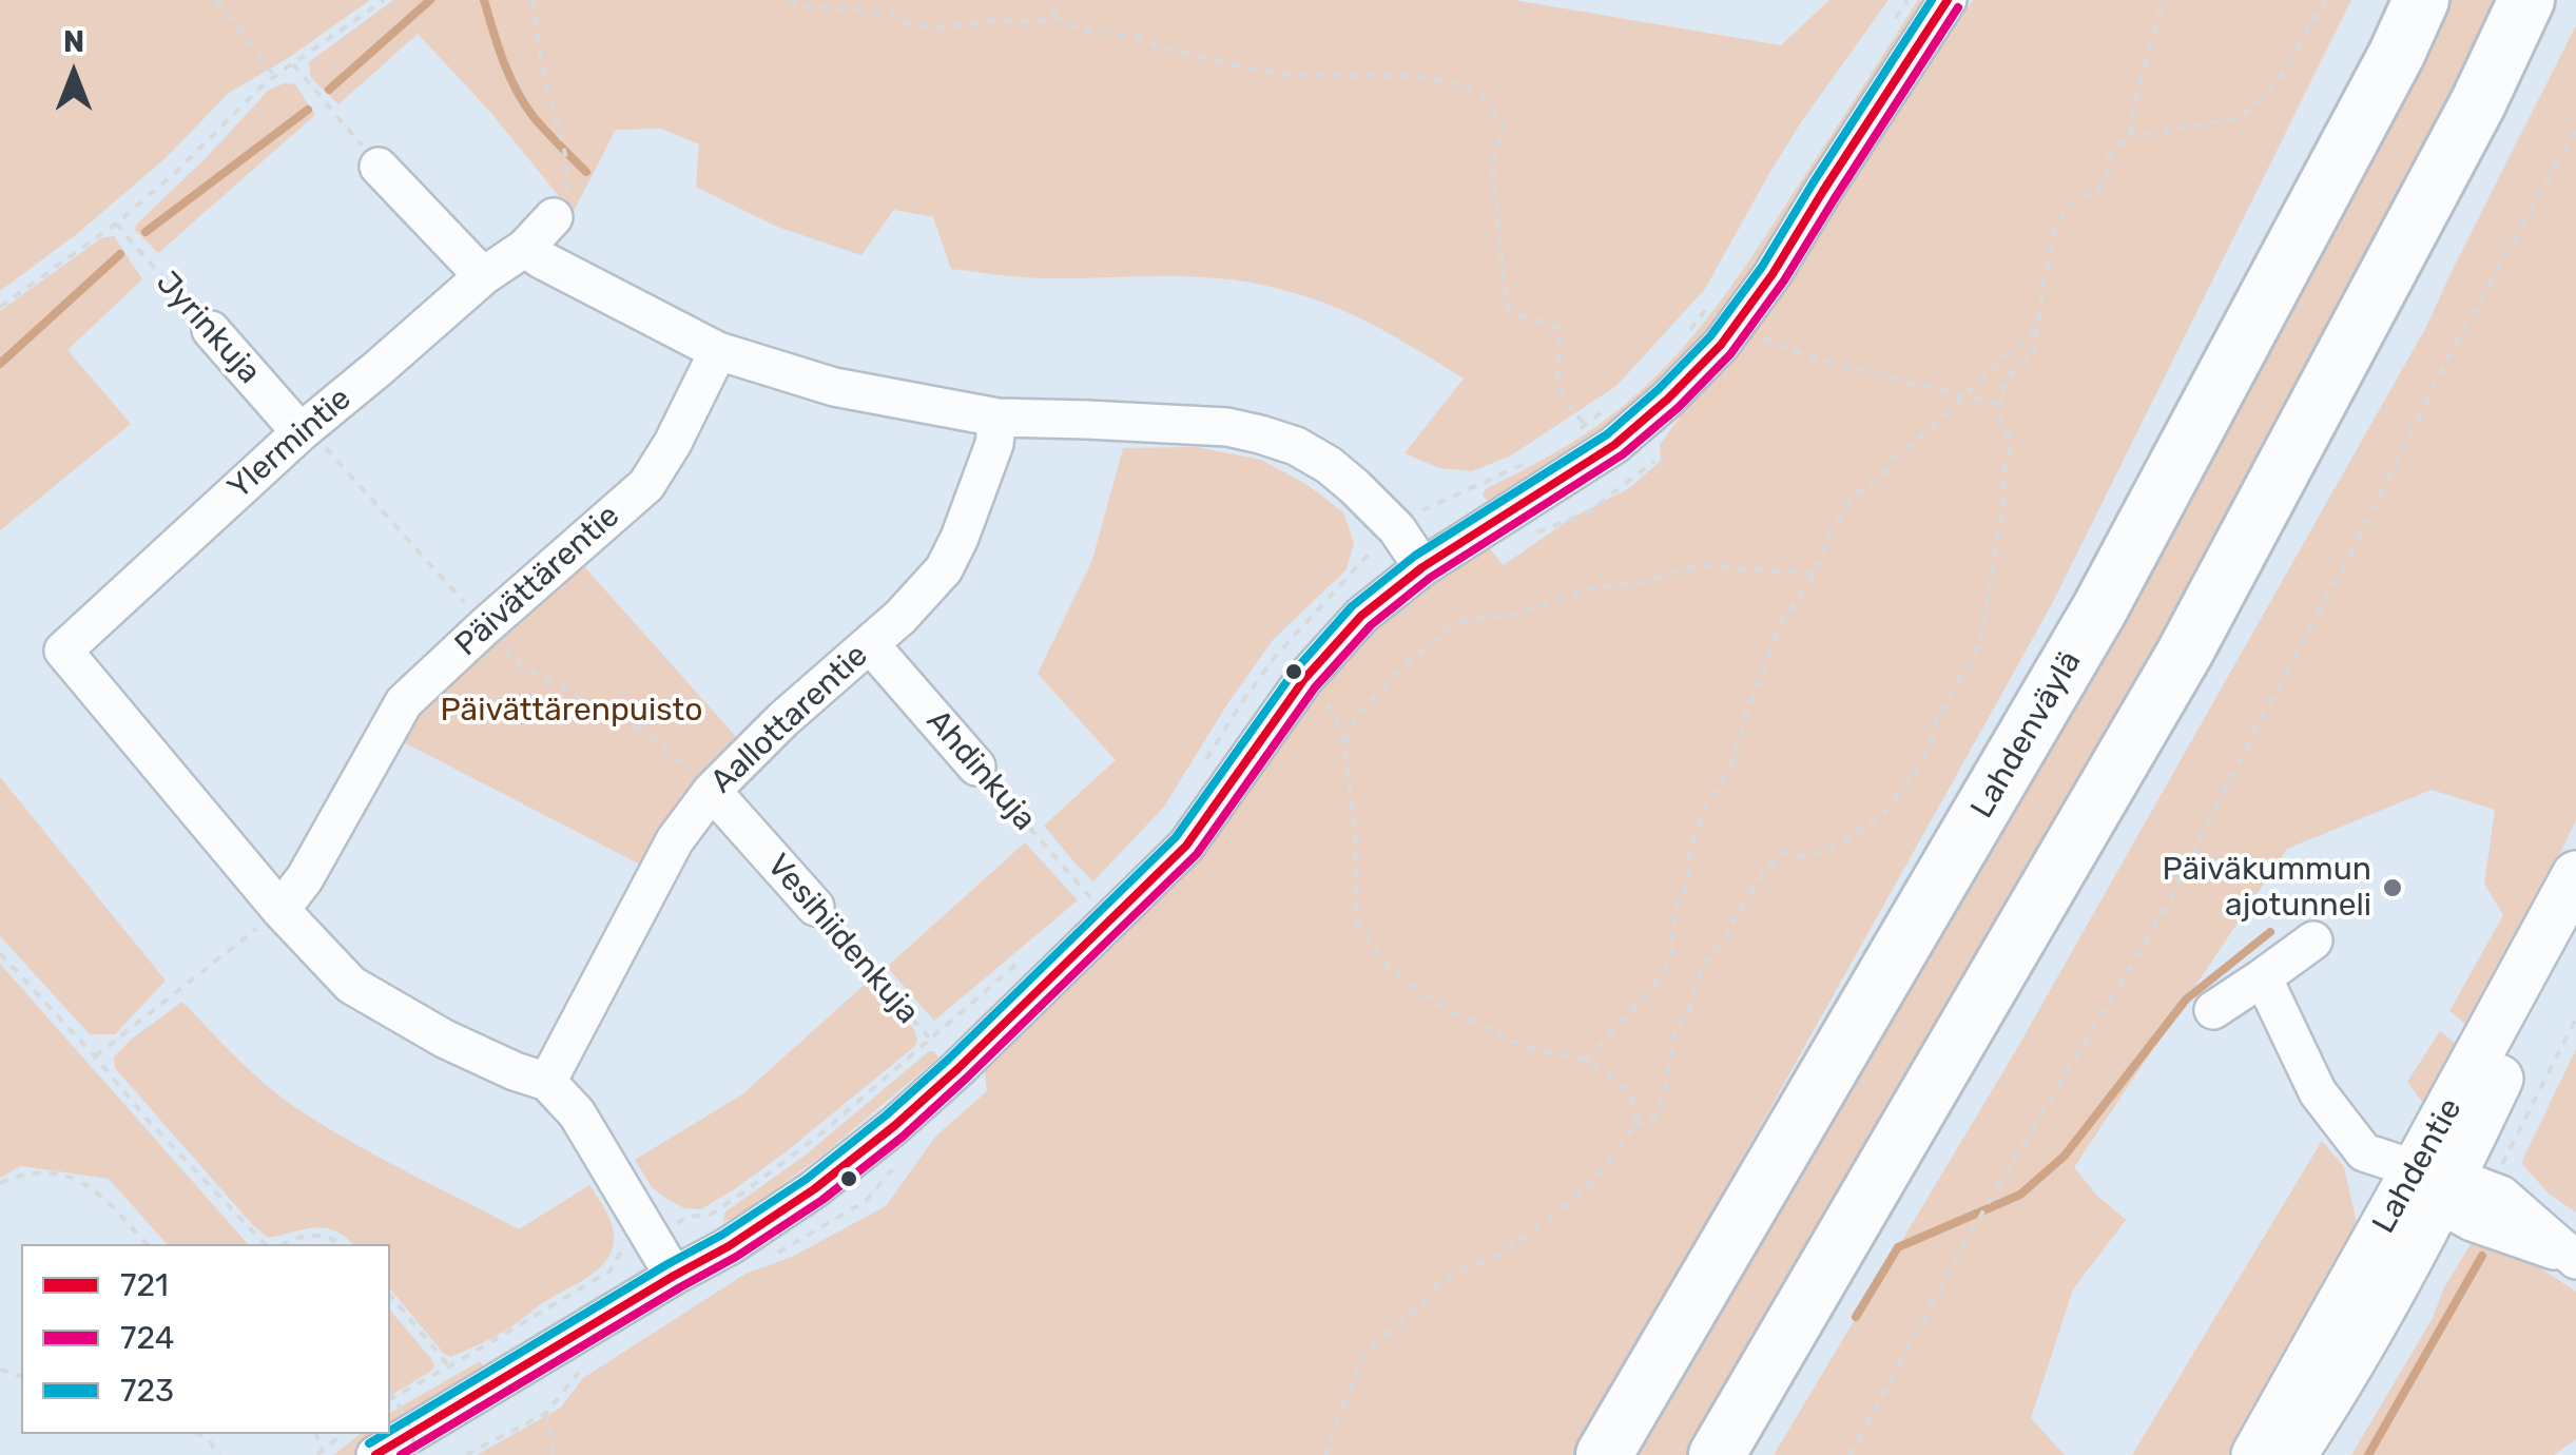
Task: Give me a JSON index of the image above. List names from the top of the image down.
{
  "streets": {
    "highway": ["Lahdenväylä"],
    "main road": ["Lahdentie"],
    "street": [
      "Jyrinkuja",
      "Ylermintie",
      "Päivättärentie",
      "Aallottarentie",
      "Ahdinkuja",
      "Vesihiidenkuja"
    ]
  },
  "crossings": [
    ["Jyrinkuja", "Ylermintie"],
    ["Ylermintie", "Päivättärentie"],
    ["Aallottarentie", "Ahdinkuja"],
    ["Aallottarentie", "Vesihiidenkuja"]
  ],
  "parks": ["Päivättärenpuisto"],
  "places": ["Päiväkummun ajotunneli"],
  "lines": ["transit line 721", "transit line 723", "transit line 724"],
  "legend": ["721", "724", "723"],
  "north": "top"
}
